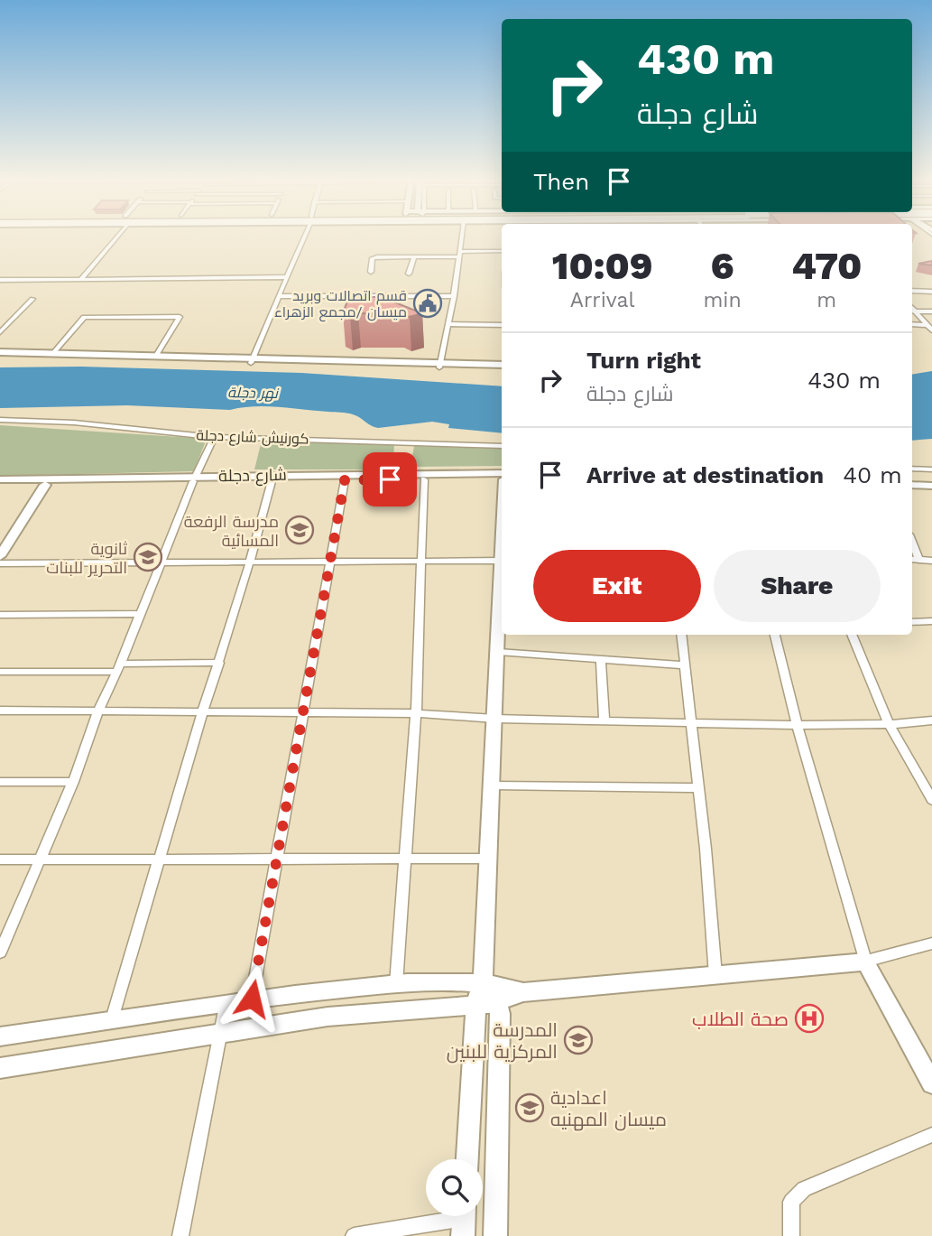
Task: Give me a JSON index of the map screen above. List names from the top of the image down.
{
  "streets": {
    "street": ["كورنيش شارع دجلة", "شارع دجلة"]
  },
  "water": ["نهر دجلة"],
  "places": {
    "public building": ["قسم اتصالات وبريد ميسان /مجمع الزهراء"],
    "school or university": [
      "مدرسة الرفعة المسائية",
      "ثانوية التحرير للبنات",
      "المدرسة المركزية للبنين",
      "اعدادية ميسان المهنيه"
    ],
    "hospital": ["صحة الطلاب"]
  },
  "page": {
    "turn": ["430 m", "شارع دجلة"],
    "then": "Then",
    "eta": [
      "10:09",
      "Arrival",
      "6",
      "min",
      "470",
      "m"
    ],
    "list": [
      {
        "name": "Turn right",
        "note": "شارع دجلة",
        "value": "430 m"
      },
      {
        "name": "Arrive at destination",
        "value": "40 m"
      }
    ],
    "buttons": ["Exit", "Share"]
  }
}
